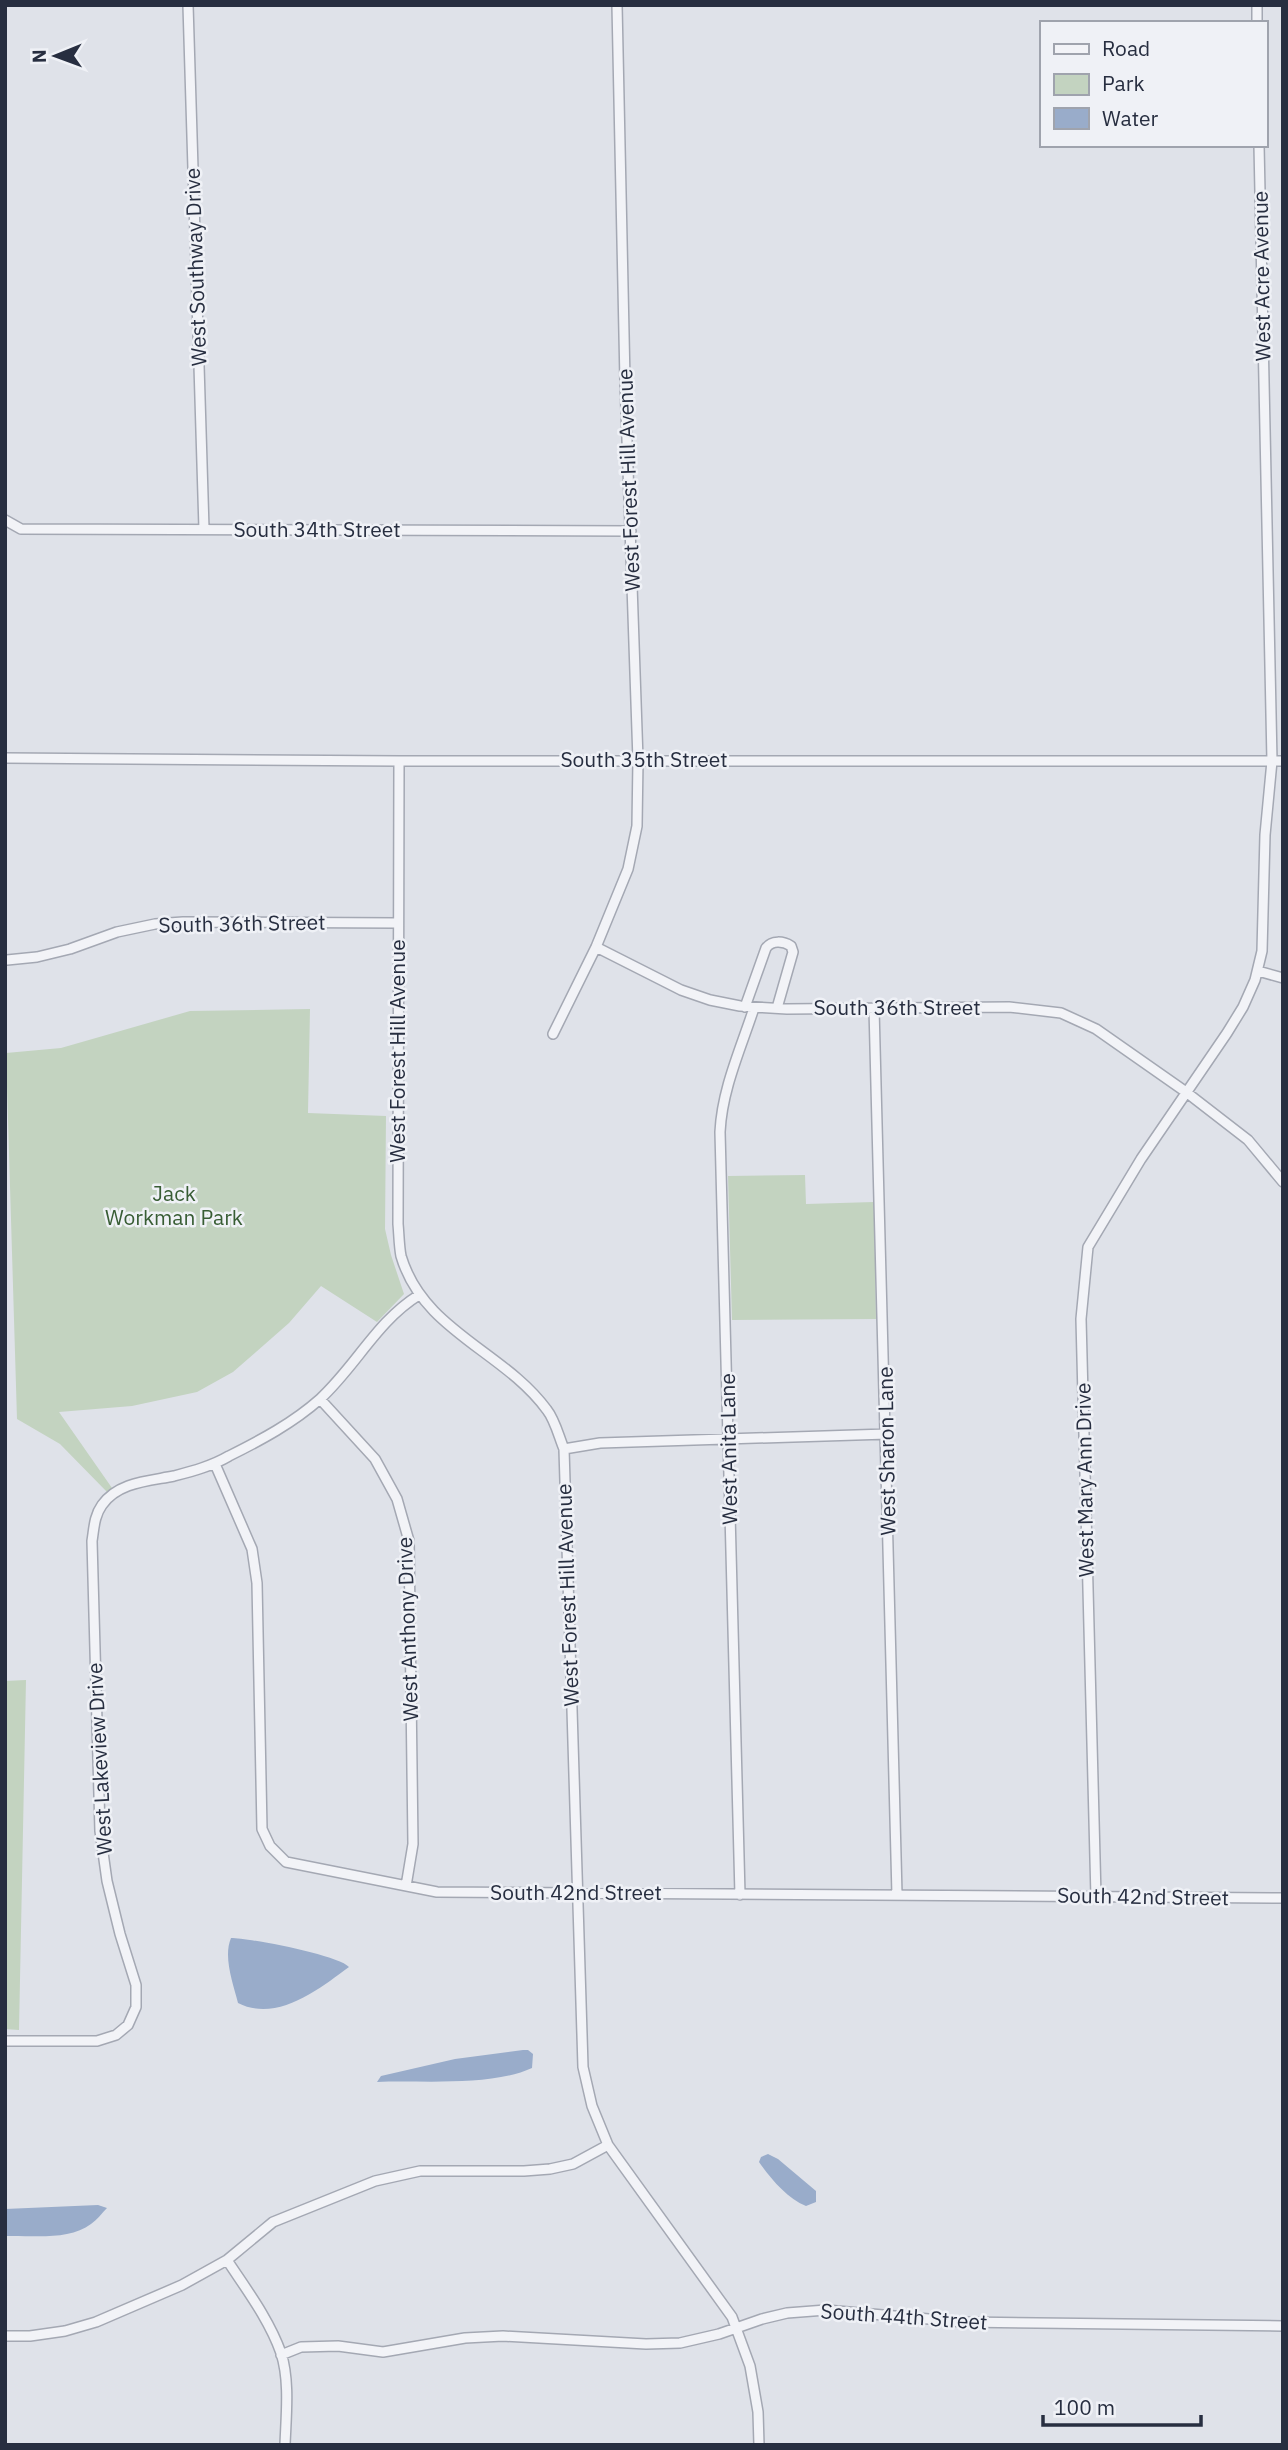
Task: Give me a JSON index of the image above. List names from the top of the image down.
{
  "streets": {
    "street": [
      "West Southway Drive",
      "West Acre Avenue",
      "West Forest Hill Avenue",
      "South 34th Street",
      "South 35th Street",
      "South 36th Street",
      "West Anita Lane",
      "West Sharon Lane",
      "West Mary Ann Drive",
      "West Anthony Drive",
      "West Lakeview Drive",
      "South 42nd Street",
      "South 44th Street"
    ]
  },
  "crossings": [
    ["West Southway Drive", "South 34th Street"],
    ["West Acre Avenue", "South 35th Street"],
    ["West Acre Avenue", "South 36th Street"],
    ["West Acre Avenue", "West Mary Ann Drive"],
    ["West Forest Hill Avenue", "South 34th Street"],
    ["West Forest Hill Avenue", "South 35th Street"],
    ["West Forest Hill Avenue", "South 36th Street"],
    ["West Forest Hill Avenue", "South 42nd Street"],
    ["West Forest Hill Avenue", "South 44th Street"],
    ["South 36th Street", "West Anita Lane"],
    ["South 36th Street", "West Sharon Lane"],
    ["South 36th Street", "West Mary Ann Drive"],
    ["West Anita Lane", "South 42nd Street"],
    ["West Sharon Lane", "South 42nd Street"],
    ["West Mary Ann Drive", "South 42nd Street"],
    ["West Anthony Drive", "South 42nd Street"],
    ["West Lakeview Drive", "South 42nd Street"]
  ],
  "parks": ["Jack Workman Park"],
  "legend": ["Road", "Park", "Water"],
  "scale_bar": "100 m",
  "north": "left"
}
